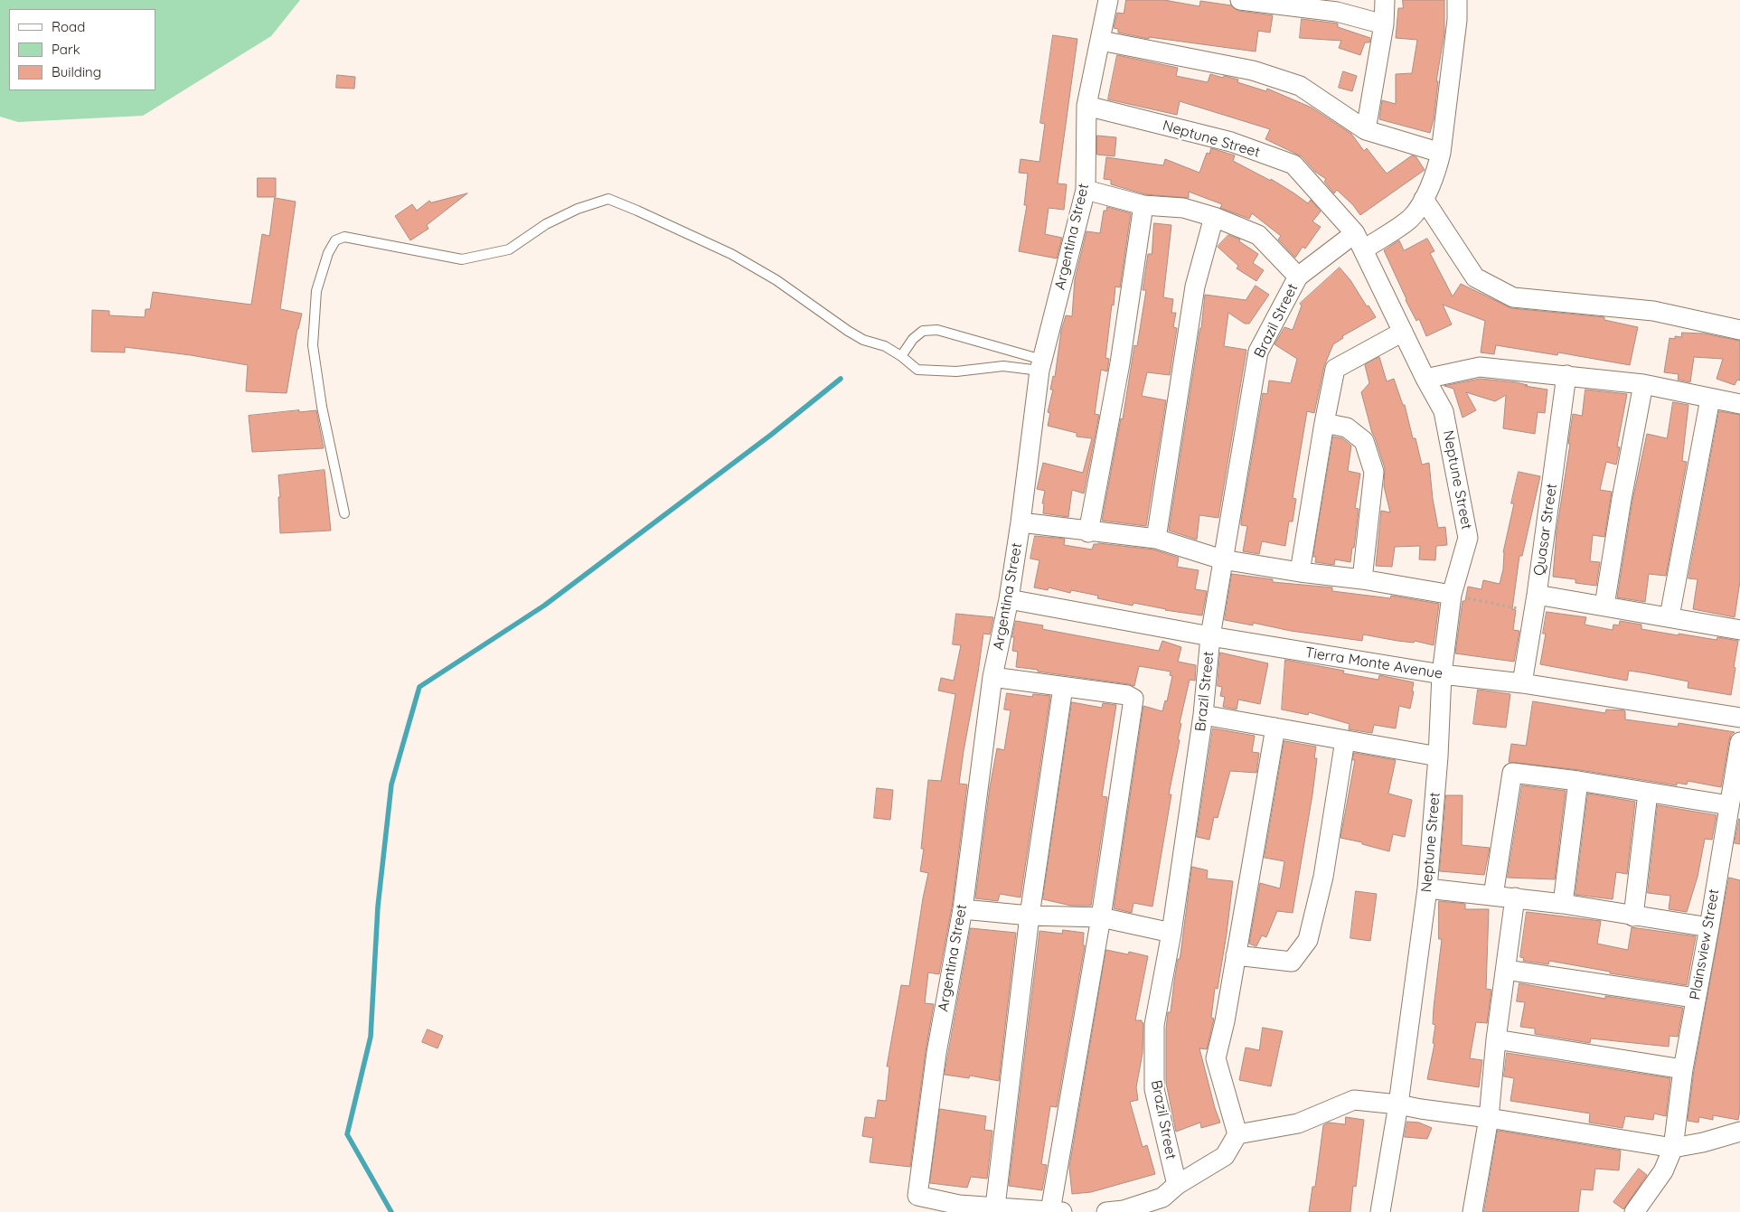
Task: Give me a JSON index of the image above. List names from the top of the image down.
{
  "streets": {
    "street": [
      "Neptune Street",
      "Argentina Street",
      "Brazil Street",
      "Quasar Street",
      "Tierra Monte Avenue",
      "Plainsview Street"
    ]
  },
  "crossings": [
    ["Neptune Street", "Argentina Street"],
    ["Neptune Street", "Brazil Street"],
    ["Neptune Street", "Tierra Monte Avenue"],
    ["Argentina Street", "Tierra Monte Avenue"],
    ["Brazil Street", "Tierra Monte Avenue"],
    ["Quasar Street", "Tierra Monte Avenue"]
  ],
  "legend": ["Road", "Park", "Building"]
}
